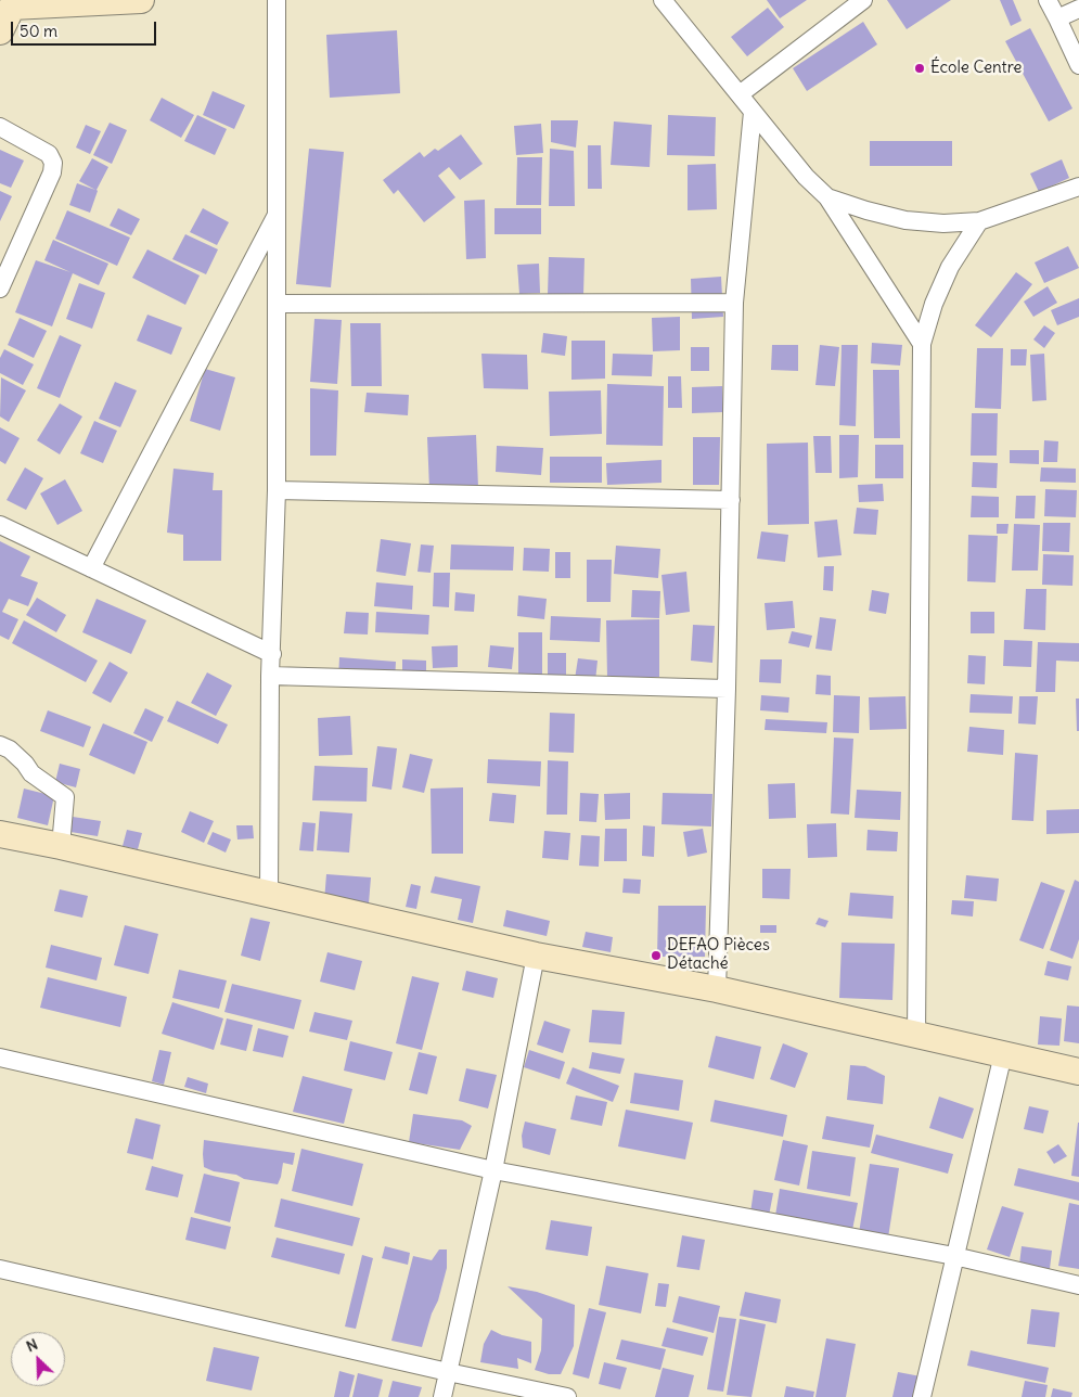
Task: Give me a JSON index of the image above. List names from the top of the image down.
{
  "places": ["École Centre", "DEFAO Pièces Détaché"],
  "scale_bar": "50 m",
  "north": "top left"
}
